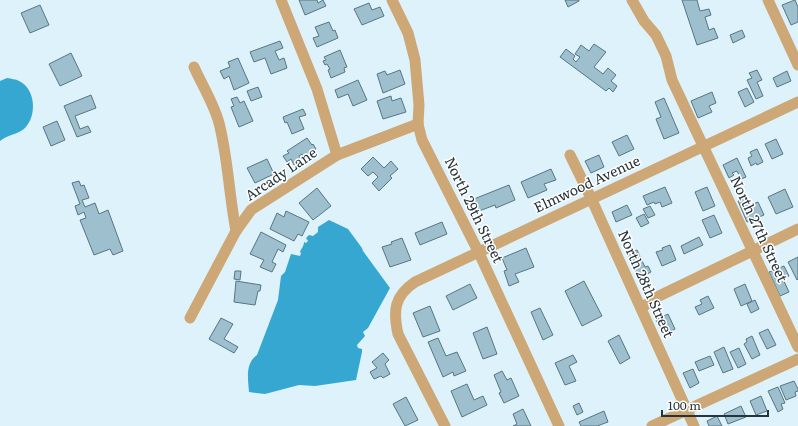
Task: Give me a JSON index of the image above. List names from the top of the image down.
{
  "streets": {
    "street": [
      "Arcady Lane",
      "Elmwood Avenue",
      "North 29th Street",
      "North 27th Street",
      "North 28th Street"
    ]
  },
  "crossings": [
    ["Arcady Lane", "North 29th Street"],
    ["Elmwood Avenue", "North 29th Street"],
    ["Elmwood Avenue", "North 27th Street"],
    ["Elmwood Avenue", "North 28th Street"]
  ],
  "scale_bar": "100 m"
}
